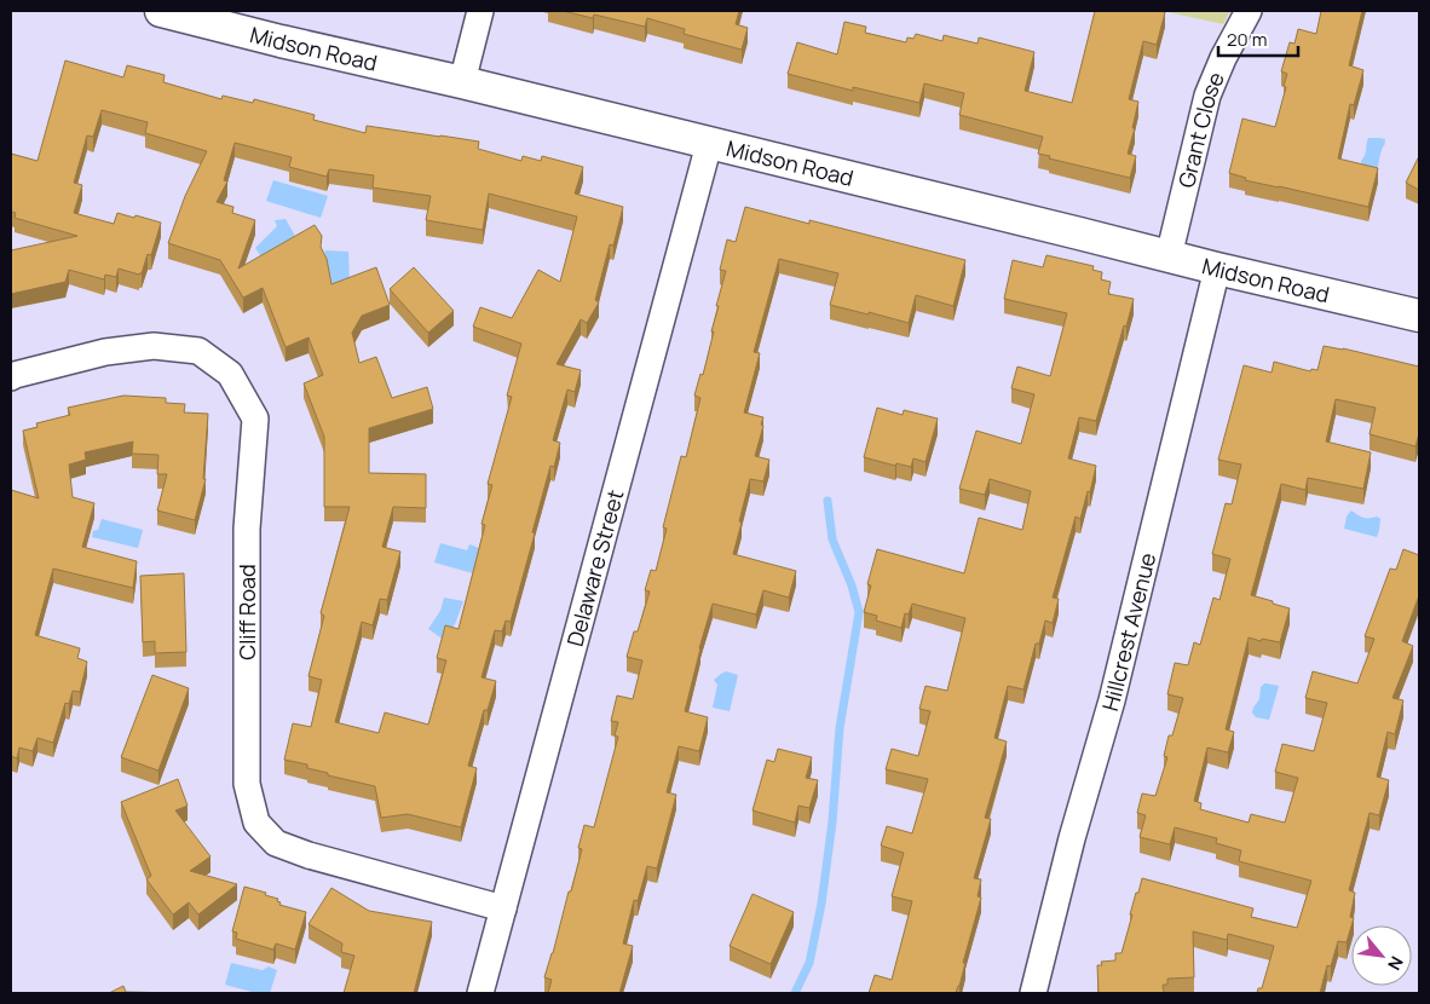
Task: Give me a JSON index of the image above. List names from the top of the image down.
{
  "streets": {
    "street": [
      "Midson Road",
      "Grant Close",
      "Delaware Street",
      "Cliff Road",
      "Hillcrest Avenue"
    ]
  },
  "crossings": [
    ["Midson Road", "Grant Close"],
    ["Midson Road", "Delaware Street"],
    ["Midson Road", "Hillcrest Avenue"],
    ["Delaware Street", "Cliff Road"]
  ],
  "scale_bar": "20 m",
  "north": "bottom right"
}
